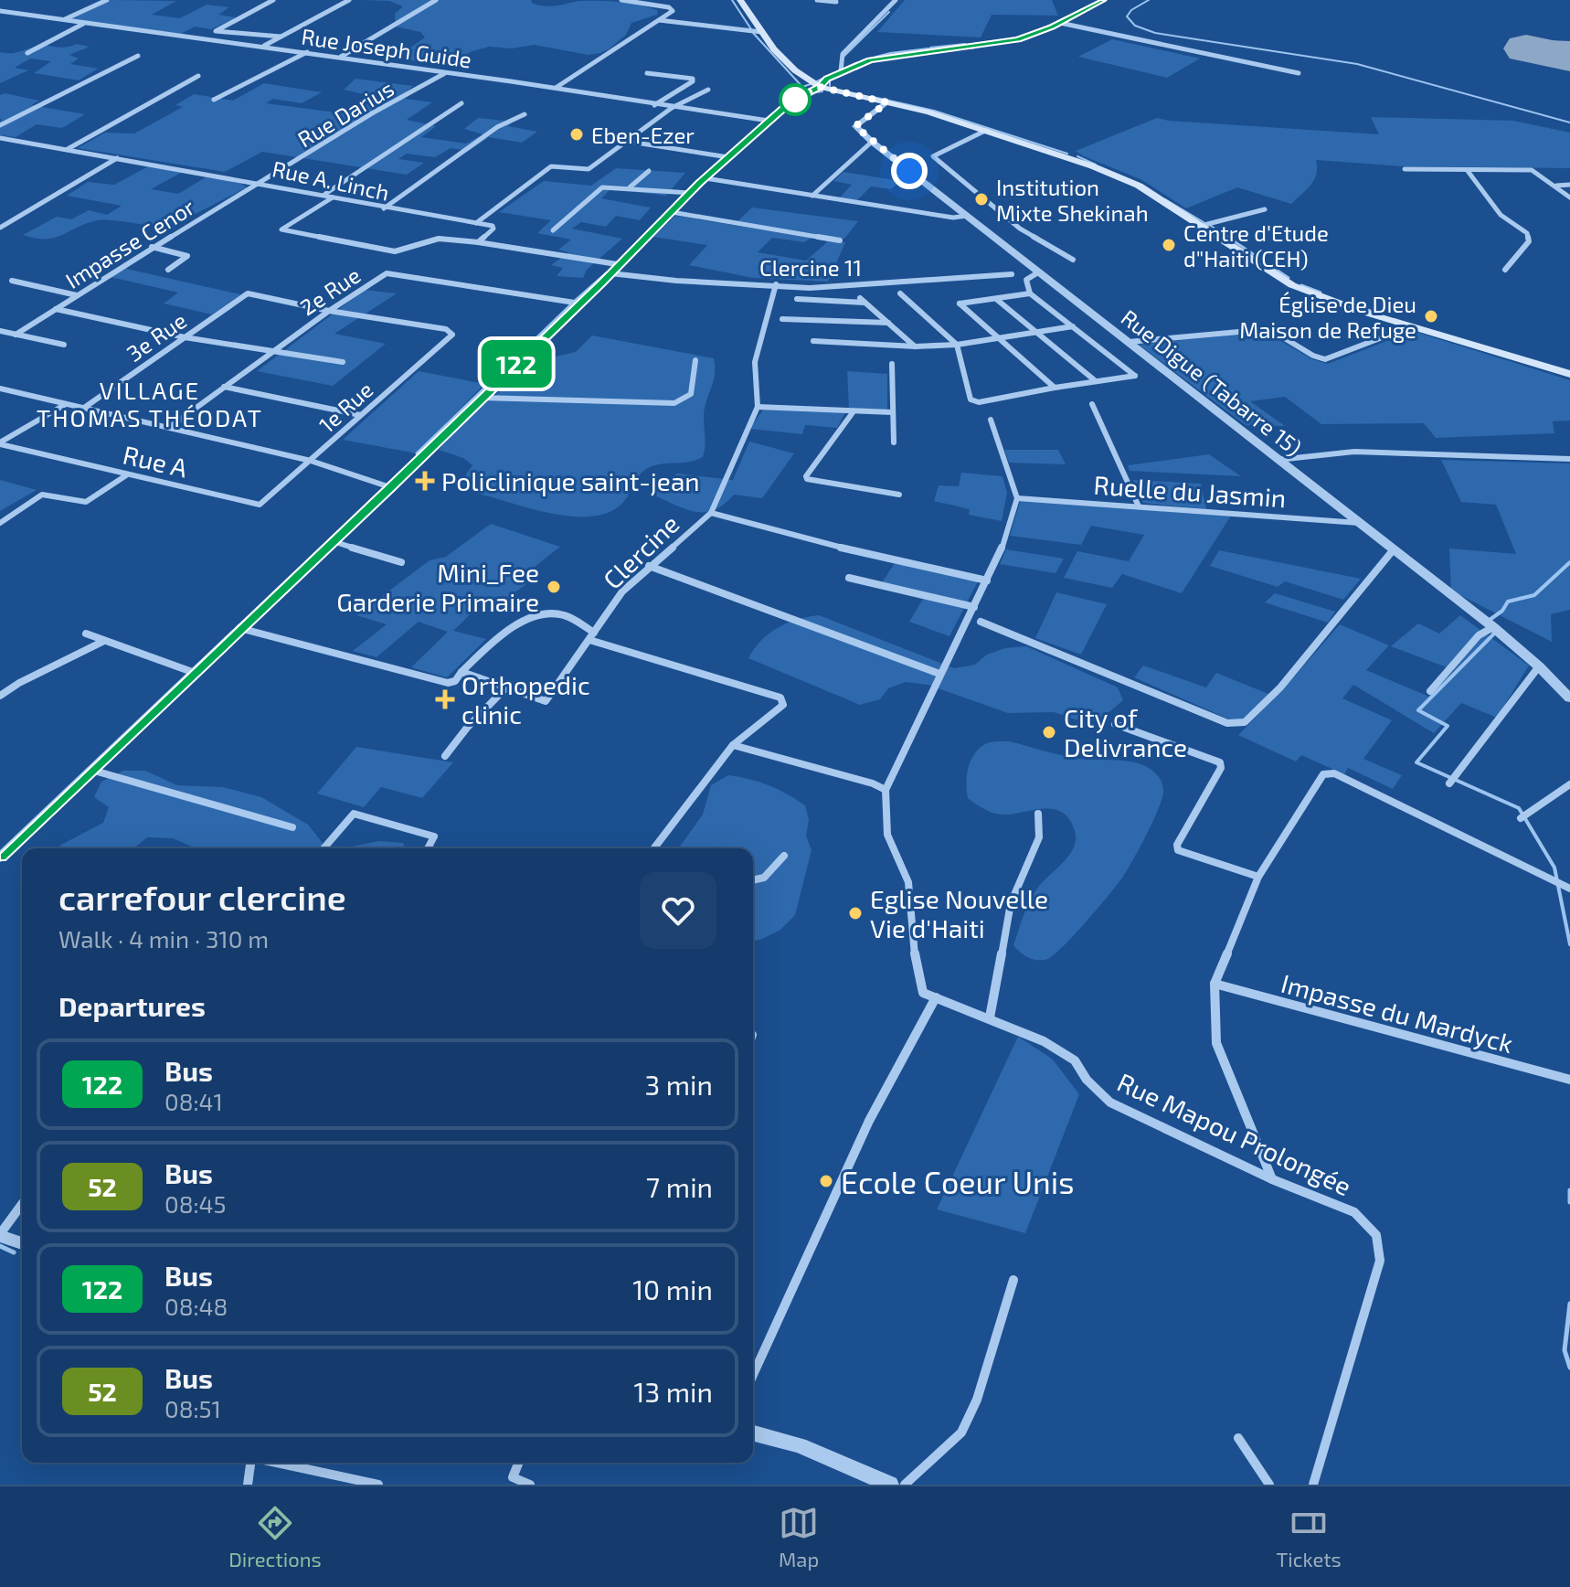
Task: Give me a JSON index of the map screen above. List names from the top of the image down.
{
  "streets": {
    "street": [
      "Rue Joseph Guide",
      "Rue Darius",
      "Rue A. Linch",
      "Impasse Cenor",
      "Clercine 11",
      "2e Rue",
      "3e Rue",
      "Rue Digue (Tabarre 15)",
      "1e Rue",
      "Rue A",
      "Ruelle du Jasmin",
      "Clercine",
      "Impasse du Mardyck",
      "Rue Mapou Prolongée"
    ]
  },
  "crossings": [
    ["Rue Joseph Guide", "Rue Darius"],
    ["Rue Darius", "Rue A. Linch"],
    ["Rue Darius", "Impasse Cenor"],
    ["Rue A. Linch", "Impasse Cenor"],
    ["Clercine 11", "Clercine"],
    ["2e Rue", "3e Rue"],
    ["2e Rue", "1e Rue"],
    ["3e Rue", "1e Rue"],
    ["Rue Digue (Tabarre 15)", "Ruelle du Jasmin"],
    ["1e Rue", "Rue A"]
  ],
  "districts": ["VILLAGE THOMAS THÉODAT"],
  "places": {
    "other": [
      "Eben-Ezer",
      "Institution Mixte Shekinah",
      "Centre d'Etude d\"Haiti (CEH)",
      "Église de Dieu Maison de Refuge",
      "Mini_Fee Garderie Primaire",
      "City of Delivrance",
      "Eglise Nouvelle Vie d'Haiti",
      "Ecole Coeur Unis"
    ],
    "health": ["Policlinique saint-jean", "Orthopedic clinic"]
  },
  "lines": ["bus line 122"],
  "page": {
    "on_map": "122",
    "heading": [
      ["carrefour clercine", "Walk · 4 min · 310 m"],
      "Departures"
    ],
    "list": [
      {
        "mark": "122",
        "name": "Bus",
        "note": "08:41",
        "value": "3 min"
      },
      {
        "mark": "52",
        "name": "Bus",
        "note": "08:45",
        "value": "7 min"
      },
      {
        "mark": "122",
        "name": "Bus",
        "note": "08:48",
        "value": "10 min"
      },
      {
        "mark": "52",
        "name": "Bus",
        "note": "08:51",
        "value": "13 min"
      }
    ],
    "tabs": ["Directions", "Map", "Tickets"]
  }
}
